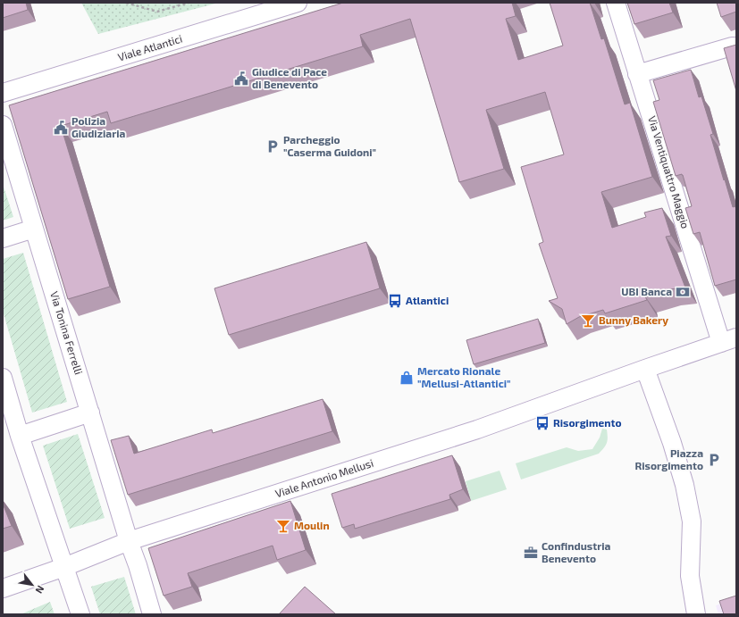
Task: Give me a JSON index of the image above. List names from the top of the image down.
{
  "streets": {
    "street": [
      "Viale Atlantici",
      "Via Ventiquattro Maggio",
      "Via Tonina Ferrelli",
      "Viale Antonio Mellusi"
    ]
  },
  "crossings": [
    ["Via Tonina Ferrelli", "Viale Antonio Mellusi"]
  ],
  "places": {
    "public building": ["Giudice di Pace di Benevento", "Polizia Giudiziaria"],
    "parking": ["Parcheggio \"Caserma Guidoni\"", "Piazza Risorgimento"],
    "bank": ["UBI Banca"],
    "bus stop": ["Atlantici", "Risorgimento"],
    "bar": ["Bunny Bakery", "Moulin"],
    "shop": ["Mercato Rionale \"Mellusi-Atlantici\""],
    "office": ["Confindustria Benevento"]
  },
  "north": "bottom right"
}
